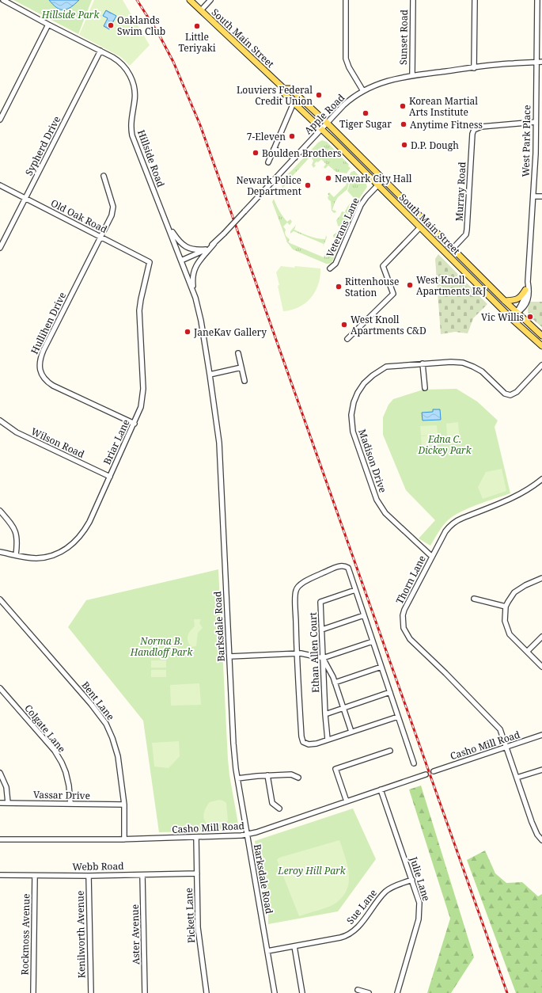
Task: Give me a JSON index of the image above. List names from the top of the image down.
{
  "streets": {
    "main road": ["South Main Street"],
    "street": [
      "Sunset Road",
      "Apple Road",
      "West Park Place",
      "Sypherd Drive",
      "Hillside Road",
      "Murray Road",
      "Old Oak Road",
      "Veterans Lane",
      "Hullihen Drive",
      "Briar Lane",
      "Wilson Road",
      "Madison Drive",
      "Thorn Lane",
      "Barksdale Road",
      "Ethan Allen Court",
      "Bent Lane",
      "Colgate Lane",
      "Casho Mill Road",
      "Vassar Drive",
      "Webb Road",
      "Julie Lane",
      "Sue Lane",
      "Pickett Lane",
      "Rockmoss Avenue",
      "Kenilworth Avenue",
      "Aster Avenue"
    ]
  },
  "crossings": [
    ["Sunset Road", "Apple Road"],
    ["South Main Street", "Apple Road"],
    ["South Main Street", "West Park Place"],
    ["South Main Street", "Murray Road"],
    ["South Main Street", "Veterans Lane"],
    ["Apple Road", "West Park Place"],
    ["Apple Road", "Hillside Road"],
    ["Apple Road", "Barksdale Road"],
    ["West Park Place", "Murray Road"],
    ["Sypherd Drive", "Hillside Road"],
    ["Sypherd Drive", "Old Oak Road"],
    ["Hillside Road", "Barksdale Road"],
    ["Old Oak Road", "Hullihen Drive"],
    ["Old Oak Road", "Briar Lane"],
    ["Hullihen Drive", "Briar Lane"],
    ["Briar Lane", "Wilson Road"],
    ["Madison Drive", "Thorn Lane"],
    ["Thorn Lane", "Casho Mill Road"],
    ["Barksdale Road", "Casho Mill Road"],
    ["Barksdale Road", "Sue Lane"],
    ["Bent Lane", "Casho Mill Road"],
    ["Bent Lane", "Vassar Drive"],
    ["Colgate Lane", "Vassar Drive"],
    ["Casho Mill Road", "Julie Lane"],
    ["Casho Mill Road", "Pickett Lane"],
    ["Webb Road", "Pickett Lane"],
    ["Webb Road", "Rockmoss Avenue"],
    ["Webb Road", "Kenilworth Avenue"],
    ["Webb Road", "Aster Avenue"],
    ["Julie Lane", "Sue Lane"]
  ],
  "parks": [
    "Hillside Park",
    "Edna C. Dickey Park",
    "Norma B. Handloff Park",
    "Leroy Hill Park"
  ],
  "places": [
    "Oaklands Swim Club",
    "Little Teriyaki",
    "Louviers Federal Credit Union",
    "Korean Martial Arts Institute",
    "Tiger Sugar",
    "Anytime Fitness",
    "7-Eleven",
    "D.P. Dough",
    "Boulden Brothers",
    "Newark City Hall",
    "Newark Police Department",
    "West Knoll Apartments I&J",
    "Rittenhouse Station",
    "Vic Willis",
    "West Knoll Apartments C&D",
    "JaneKav Gallery"
  ]
}
